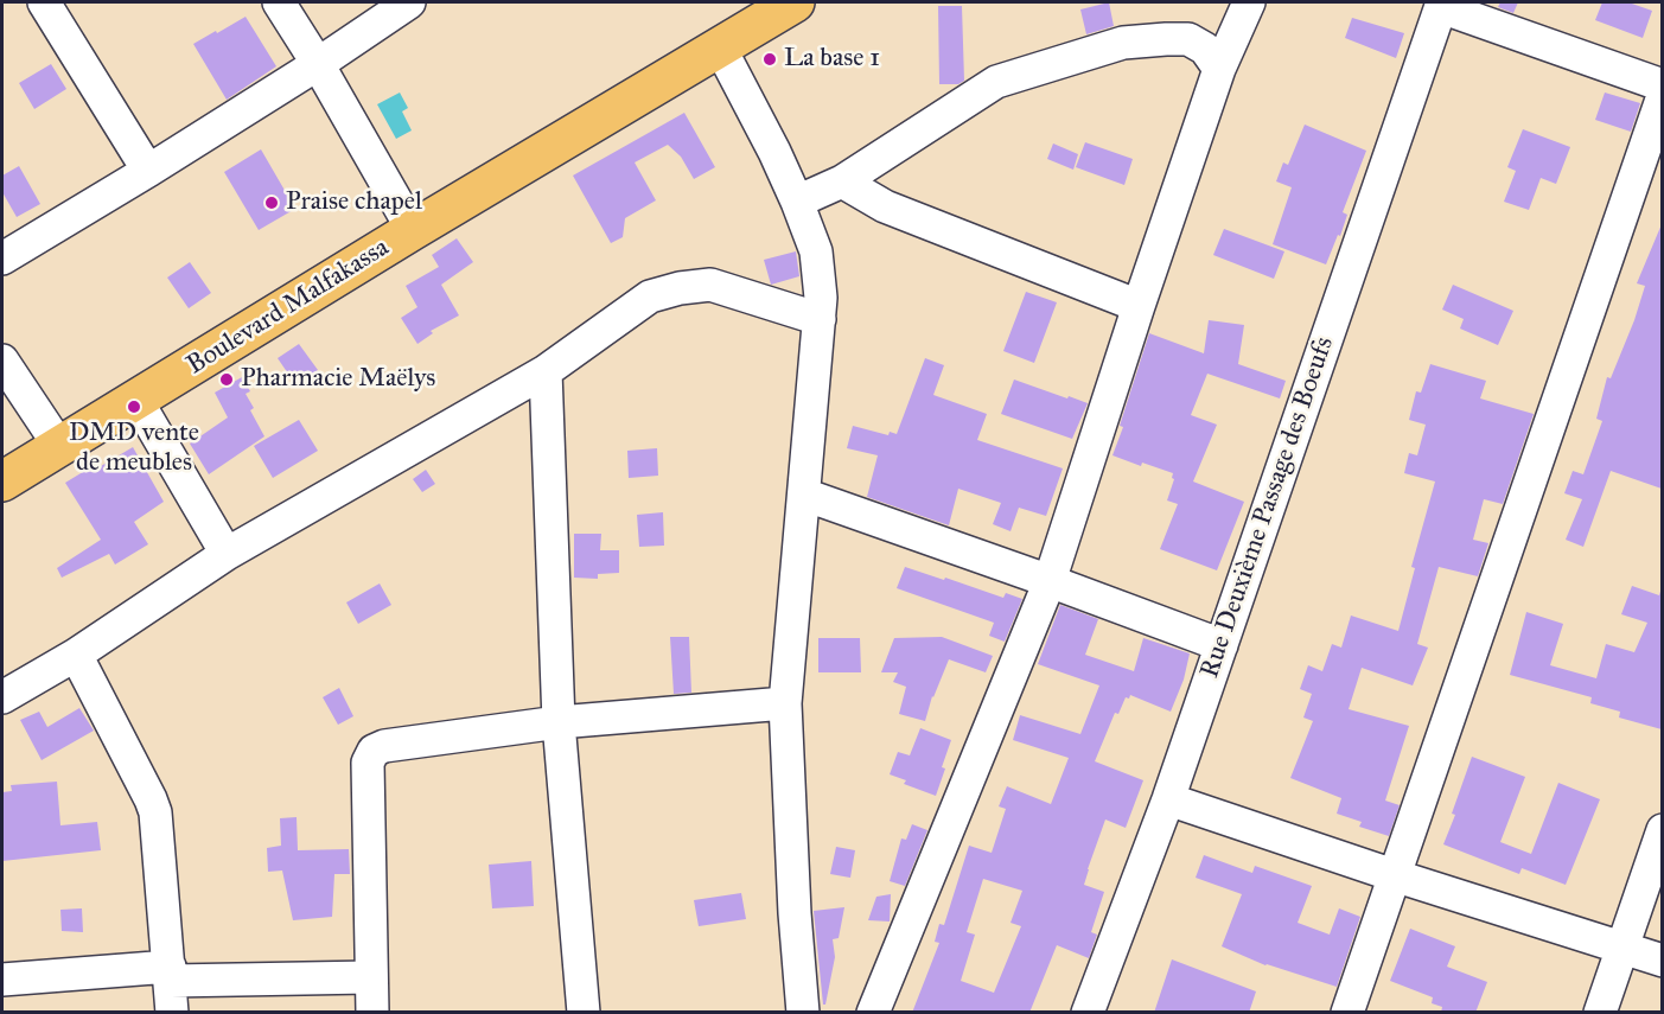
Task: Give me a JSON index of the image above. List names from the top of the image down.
{
  "streets": {
    "main road": ["Boulevard Malfakassa"],
    "street": ["Rue Deuxième Passage des Boeufs"]
  },
  "places": [
    "La base 1",
    "Praise chapel",
    "Pharmacie Maëlys",
    "DMD vente de meubles"
  ]
}
